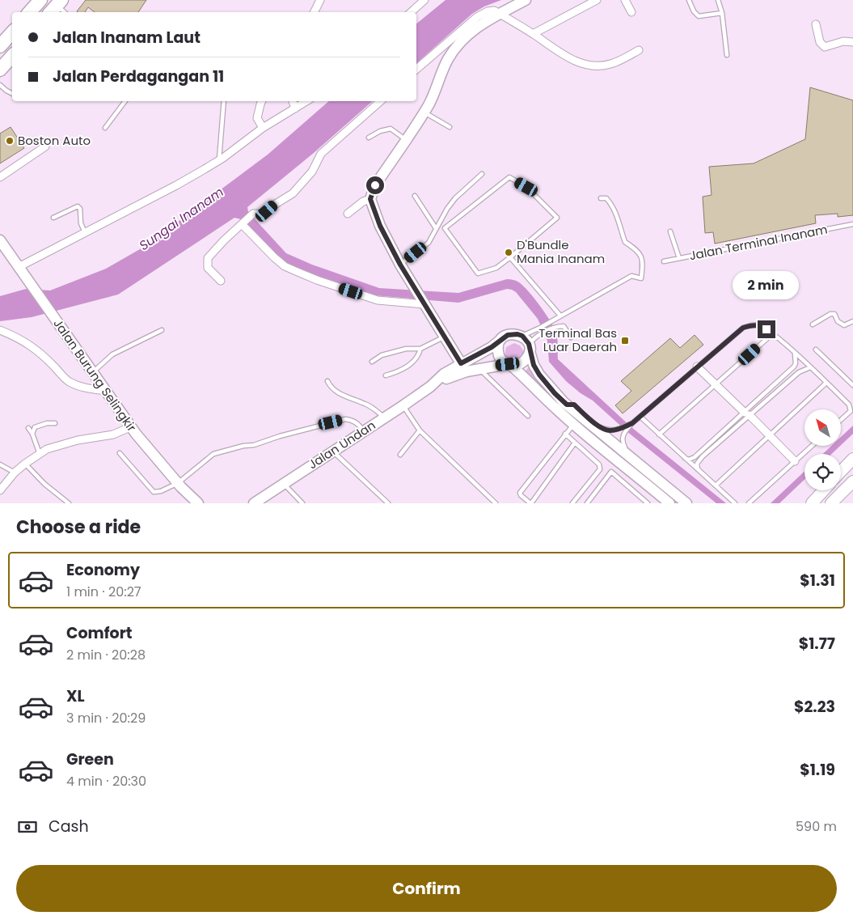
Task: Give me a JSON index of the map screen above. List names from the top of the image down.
{
  "streets": {
    "street": ["Jalan Burung Selingkir", "Jalan Undan"],
    "lane": ["Jalan Terminal Inanam"]
  },
  "water": ["Sungai Inanam"],
  "places": {
    "other": ["Boston Auto", "D'Bundle Mania Inanam"],
    "transit": ["Terminal Bas Luar Daerah"]
  },
  "north": "top left",
  "page": {
    "banner": ["Jalan Inanam Laut", "Jalan Perdagangan 11"],
    "bubble": "2 min",
    "heading": "Choose a ride",
    "list": [
      {
        "name": "Economy",
        "note": "1 min · 20:27",
        "value": "$1.31"
      },
      {
        "name": "Comfort",
        "note": "2 min · 20:28",
        "value": "$1.77"
      },
      {
        "name": "XL",
        "note": "3 min · 20:29",
        "value": "$2.23"
      },
      {
        "name": "Green",
        "note": "4 min · 20:30",
        "value": "$1.19"
      }
    ],
    "pay": ["Cash", "590 m"],
    "buttons": "Confirm"
  }
}
